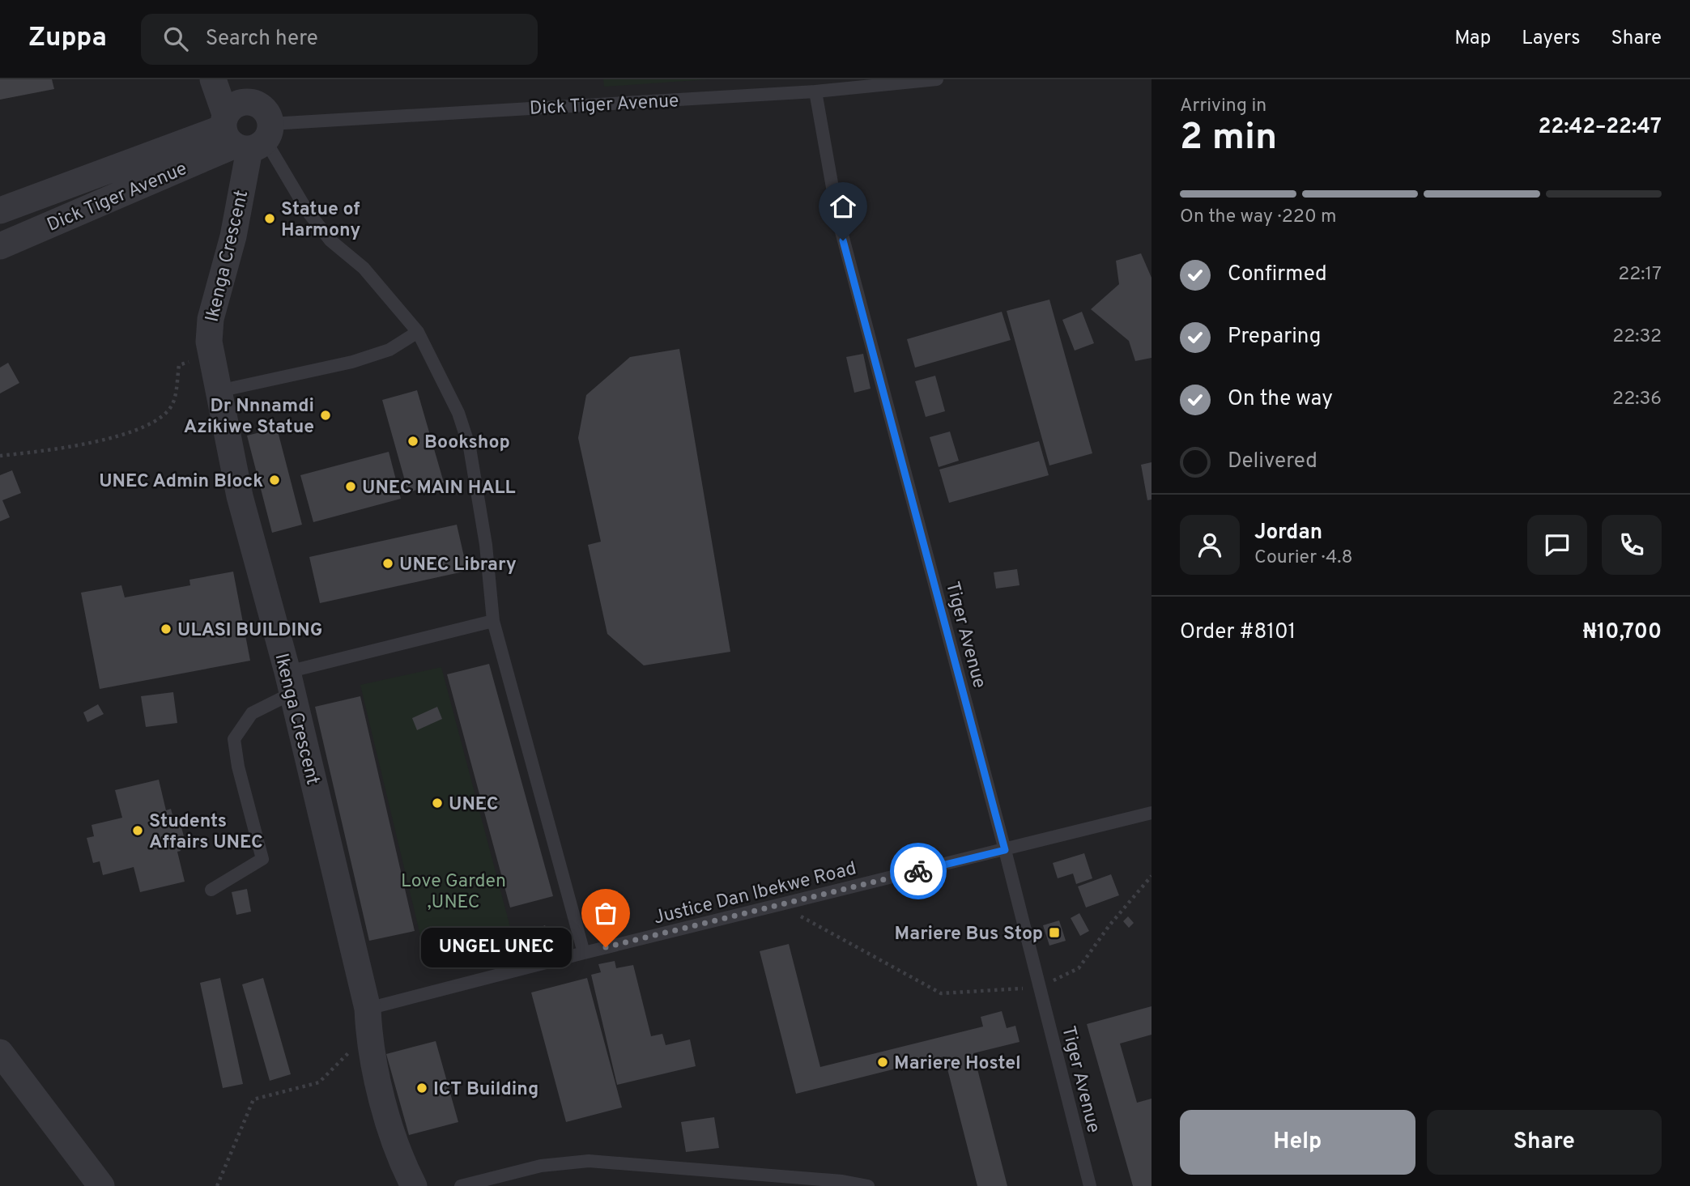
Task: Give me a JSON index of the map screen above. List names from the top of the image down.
{
  "streets": {
    "street": ["Dick Tiger Avenue", "Ikenga Crescent"],
    "lane": ["Tiger Avenue", "Justice Dan Ibekwe Road"]
  },
  "crossings": [
    ["Dick Tiger Avenue", "Ikenga Crescent"],
    ["Dick Tiger Avenue", "Tiger Avenue"],
    ["Ikenga Crescent", "Justice Dan Ibekwe Road"],
    ["Tiger Avenue", "Justice Dan Ibekwe Road"]
  ],
  "parks": ["Love Garden ,UNEC"],
  "places": {
    "other": [
      "Statue of Harmony",
      "Dr Nnnamdi Azikiwe Statue",
      "Bookshop",
      "UNEC Admin Block",
      "UNEC MAIN HALL",
      "UNEC Library",
      "ULASI BUILDING",
      "UNEC",
      "Students Affairs UNEC",
      "UNGEL UNEC",
      "Mariere Hostel",
      "ICT Building"
    ],
    "transit": ["Mariere Bus Stop"]
  },
  "page": {
    "header": "Zuppa",
    "search": "Search here",
    "nav": ["Map", "Layers", "Share"],
    "heading": ["2 min", "Arriving in", "22:42–22:47"],
    "panel": [
      "Jordan",
      "Courier · 4.8",
      "Order #8101",
      "₦10,700"
    ],
    "bar": "On the way · 220 m",
    "list": [
      ["Confirmed", "22:17"],
      ["Preparing", "22:32"],
      ["On the way", "22:36"],
      "Delivered"
    ],
    "bubble": "UNGEL UNEC",
    "buttons": ["Help", "Share"]
  }
}
